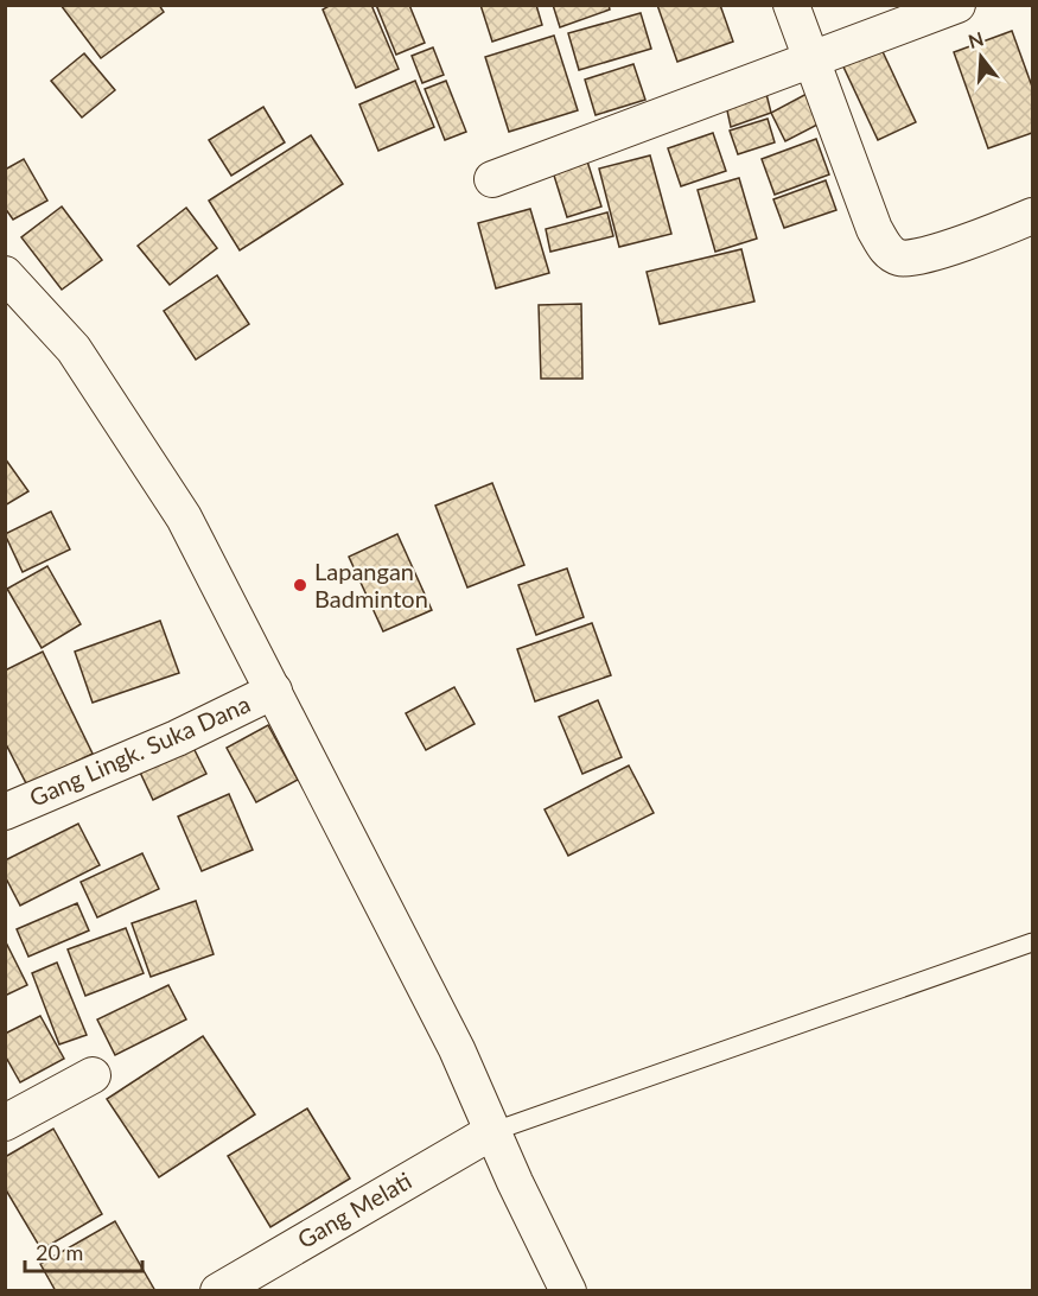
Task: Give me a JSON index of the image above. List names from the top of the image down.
{
  "streets": {
    "street": ["Gang Lingk. Suka Dana", "Gang Melati"]
  },
  "places": ["Lapangan Badminton"],
  "scale_bar": "20 m",
  "north": "top"
}
